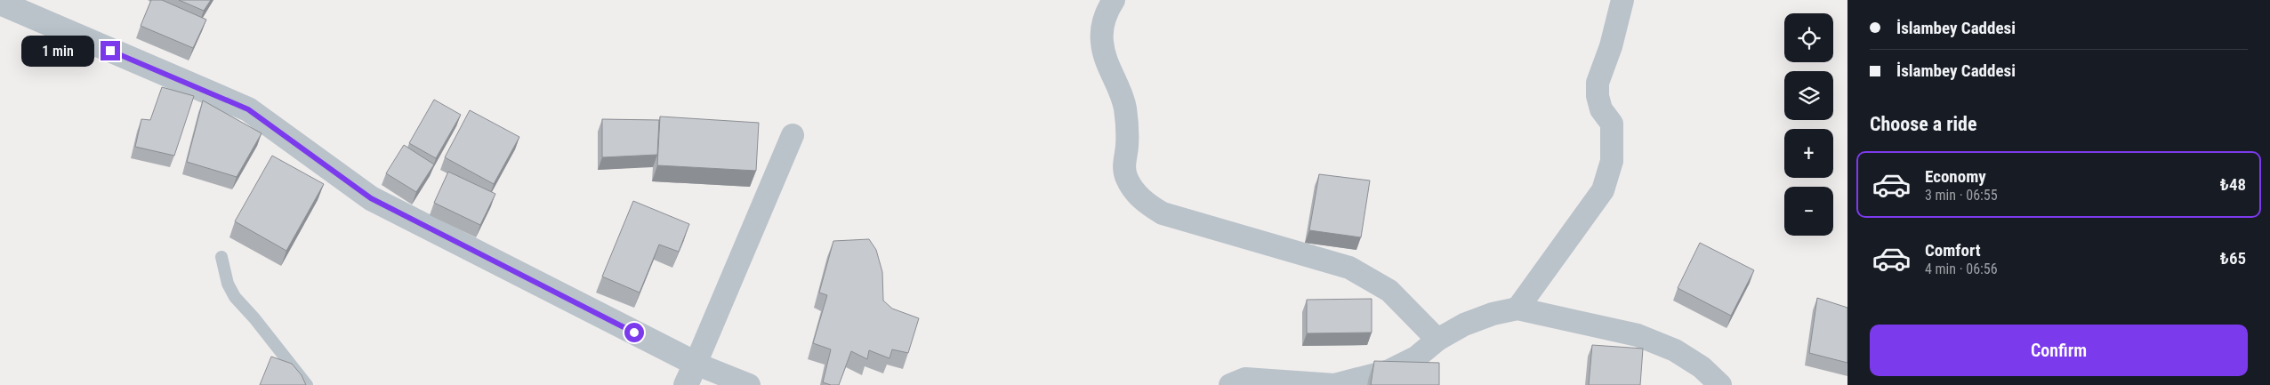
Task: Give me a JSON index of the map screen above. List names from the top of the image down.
{
  "page": {
    "banner": ["İslambey Caddesi", "İslambey Caddesi"],
    "map_buttons": ["+", "−"],
    "bubble": "1 min",
    "heading": "Choose a ride",
    "list": [
      {
        "name": "Economy",
        "note": "3 min · 06:55",
        "value": "₺48"
      },
      {
        "name": "Comfort",
        "note": "4 min · 06:56",
        "value": "₺65"
      }
    ],
    "buttons": "Confirm"
  }
}
